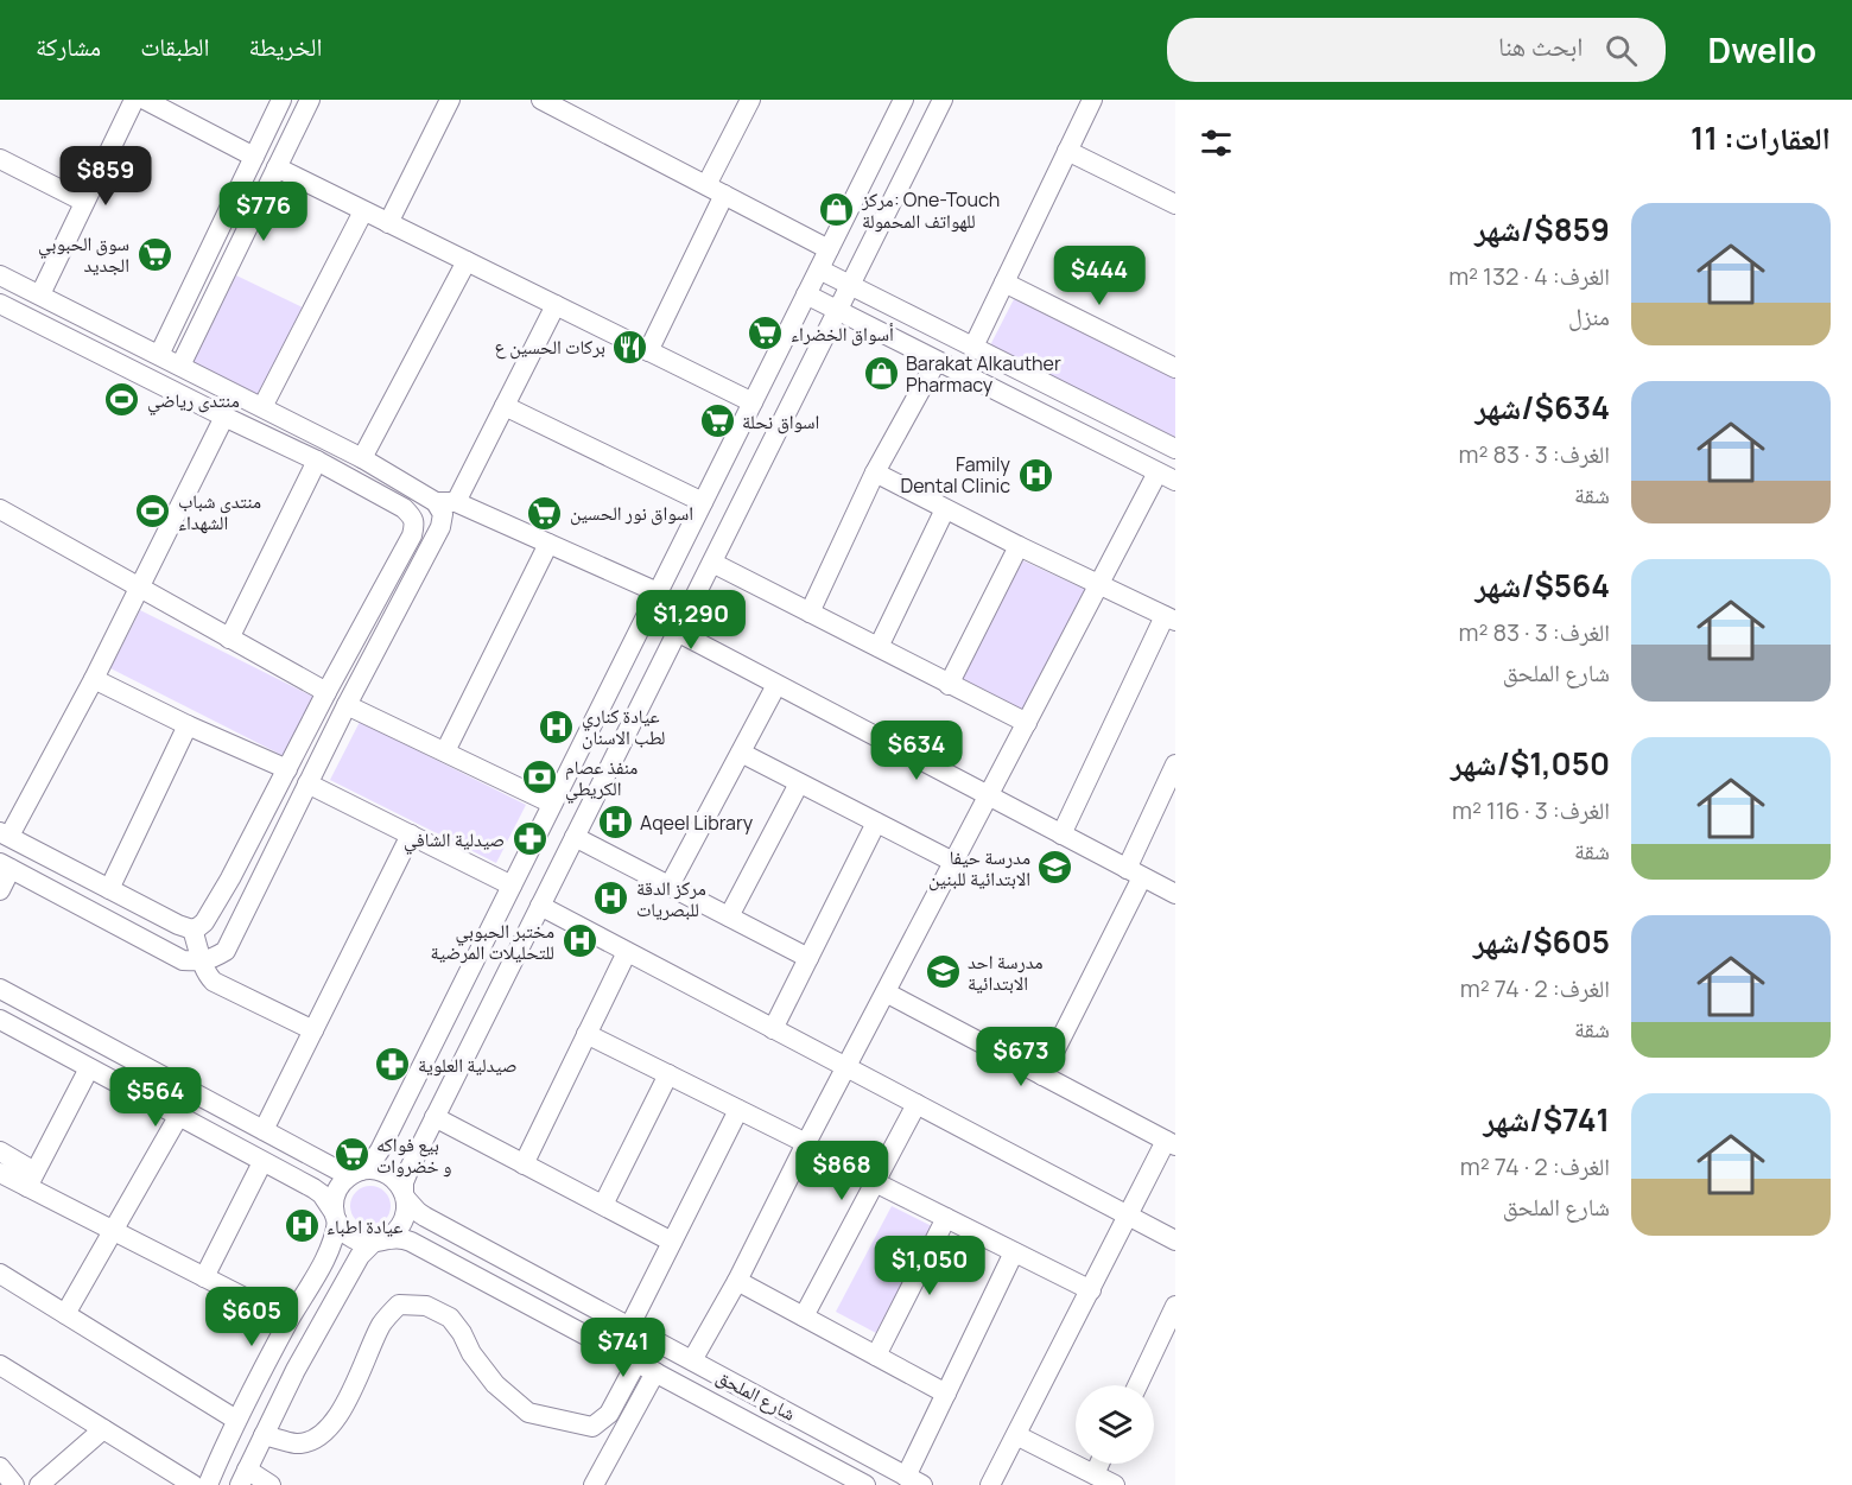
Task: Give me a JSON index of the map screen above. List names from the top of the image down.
{
  "streets": {
    "street": ["شارع الملحق"]
  },
  "places": {
    "shop": ["مركز: One-Touch للهواتف المحمولة", "Barakat Alkauther Pharmacy"],
    "supermarket": [
      "سوق الحبوبي الجديد",
      "أسواق الخضراء",
      "اسواق نحلة",
      "اسواق نور الحسين",
      "بيع فواكه و خضروات"
    ],
    "restaurant": ["بركات الحسين ع"],
    "sports": ["منتدى رياضي", "منتدى شباب الشهداء"],
    "hospital": [
      "Family Dental Clinic",
      "عيادة كناري لطب الاسنان",
      "Aqeel Library",
      "مركز الدقة للبصريات",
      "مختبر الحبوبي للتحليلات المرضية",
      "عيادة اطباء"
    ],
    "bank": ["منفذ عصام الكريطي"],
    "pharmacy": ["صيدلية الشافي", "صيدلية العلوية"],
    "school or university": ["مدرسة حيفا الابتدائية للبنين", "مدرسة احد الابتدائية"]
  },
  "page": {
    "header": "Dwello",
    "search": "ابحث هنا",
    "nav": ["الخريطة", "الطبقات", "مشاركة"],
    "heading": "العقارات: 11",
    "price": [
      "$859",
      "$776",
      "$444",
      "$1,290",
      "$634",
      "$673",
      "$564",
      "$868",
      "$1,050",
      "$605",
      "$741"
    ],
    "list": [
      {
        "name": "$859/شهر",
        "note": "الغرف: 4 · 132 m² · منزل"
      },
      {
        "name": "$634/شهر",
        "note": "الغرف: 3 · 83 m² · شقة"
      },
      {
        "name": "$564/شهر",
        "note": "الغرف: 3 · 83 m² · شارع الملحق"
      },
      {
        "name": "$1,050/شهر",
        "note": "الغرف: 3 · 116 m² · شقة"
      },
      {
        "name": "$605/شهر",
        "note": "الغرف: 2 · 74 m² · شقة"
      },
      {
        "name": "$741/شهر",
        "note": "الغرف: 2 · 74 m² · شارع الملحق"
      }
    ]
  }
}
